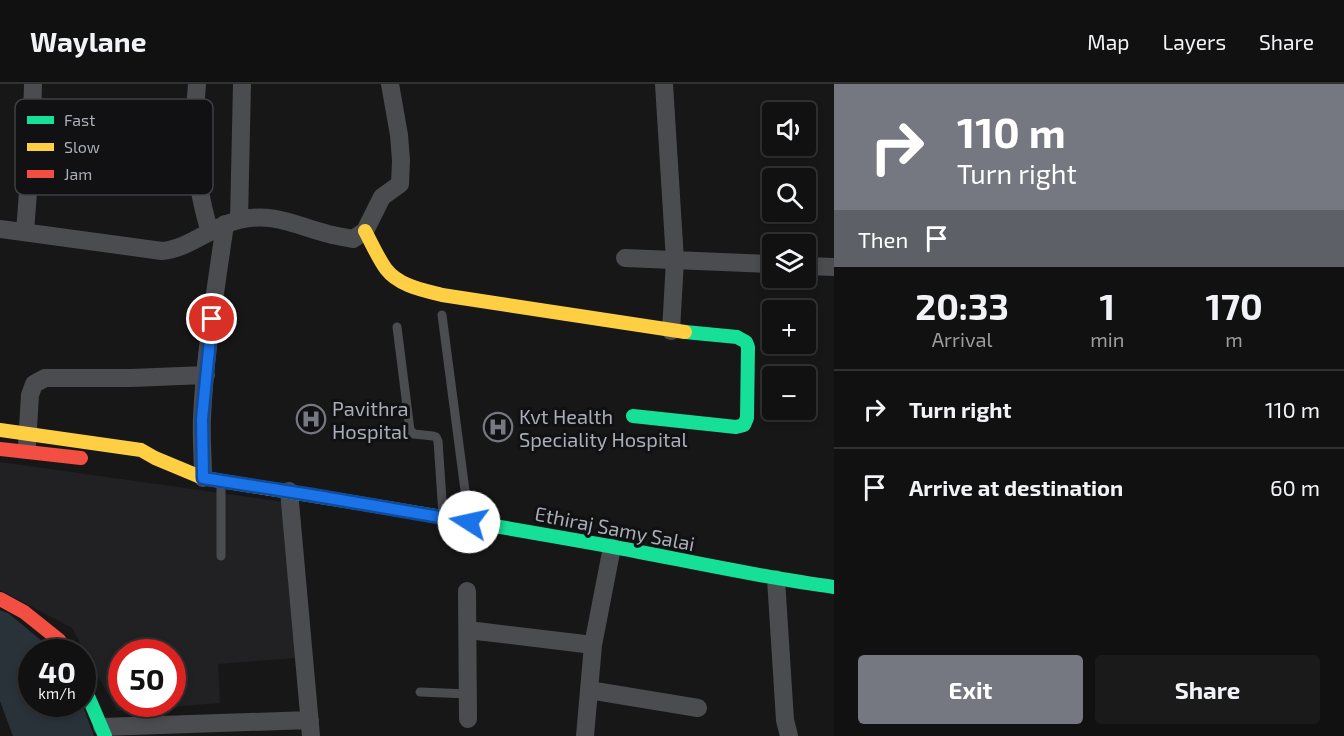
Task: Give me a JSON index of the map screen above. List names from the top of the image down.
{
  "streets": {
    "main road": ["Ethiraj Samy Salai"]
  },
  "places": {
    "hospital": ["Pavithra Hospital", "Kvt Health Speciality Hospital"]
  },
  "legend": ["Fast", "Slow", "Jam"],
  "page": {
    "header": "Waylane",
    "nav": ["Map", "Layers", "Share"],
    "turn": ["110 m", "Turn right"],
    "map_buttons": ["+", "−"],
    "then": "Then",
    "eta": [
      "20:33",
      "Arrival",
      "1",
      "min",
      "170",
      "m"
    ],
    "list": [
      {
        "name": "Turn right",
        "value": "110 m"
      },
      {
        "name": "Arrive at destination",
        "value": "60 m"
      }
    ],
    "speed": "40 km/h",
    "limit": "50",
    "buttons": ["Exit", "Share"]
  }
}
